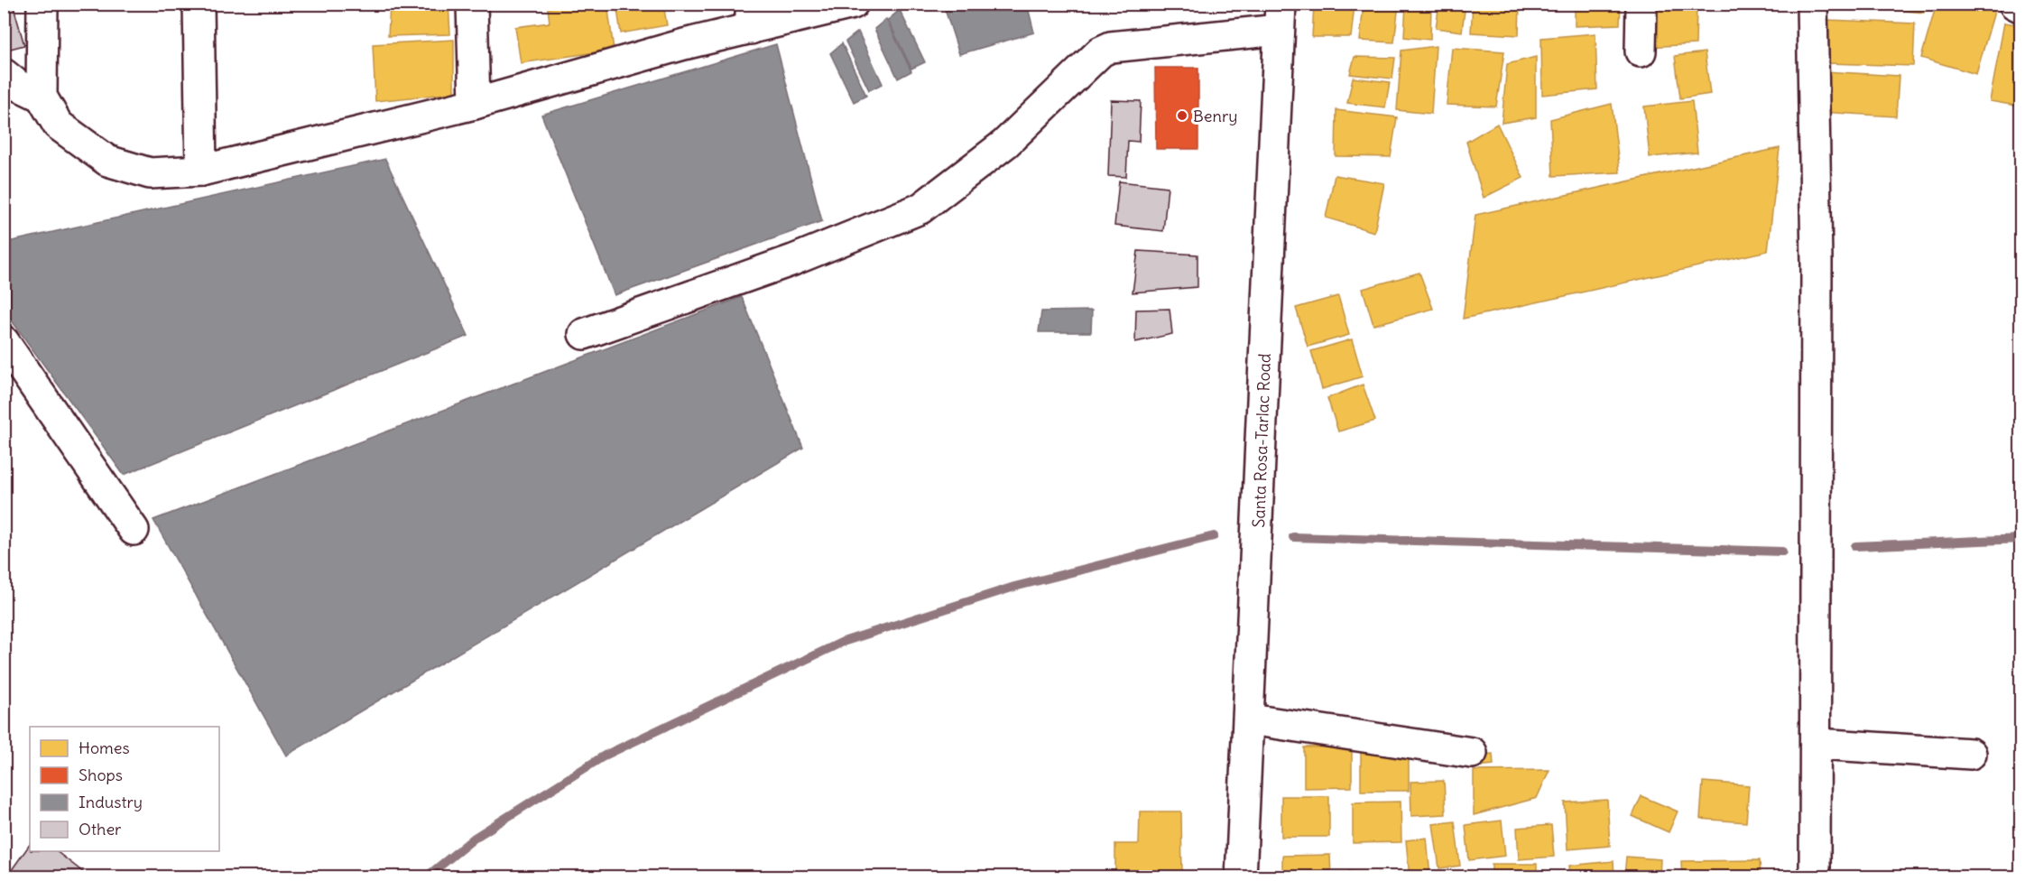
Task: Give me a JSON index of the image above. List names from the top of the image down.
{
  "streets": {
    "main road": ["Santa Rosa-Tarlac Road"]
  },
  "places": ["Benry"],
  "legend": [
    "Homes",
    "Shops",
    "Industry",
    "Other"
  ]
}
